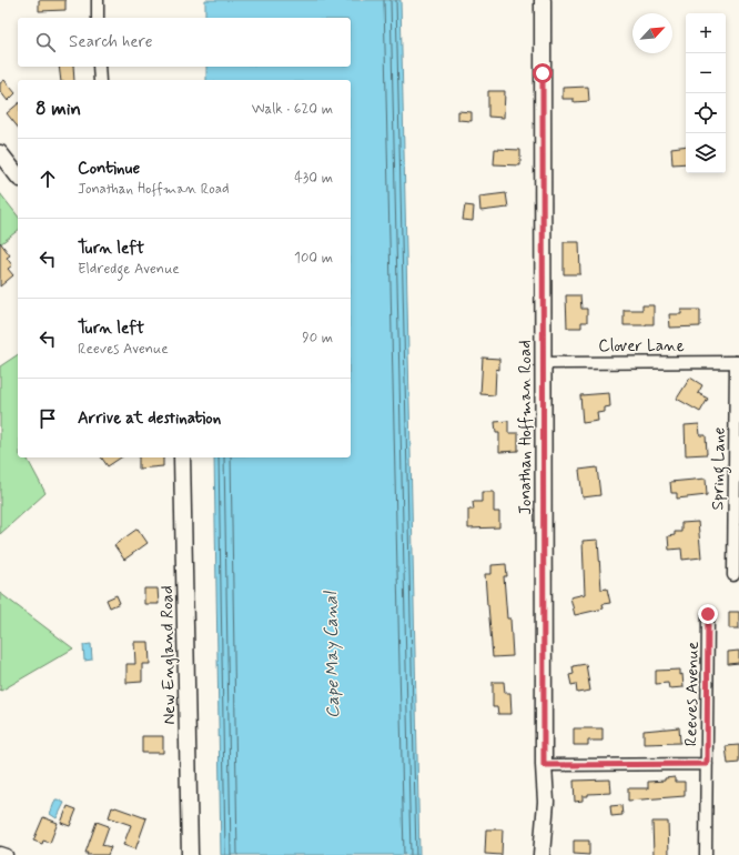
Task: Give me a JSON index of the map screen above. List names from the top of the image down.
{
  "streets": {
    "street": [
      "Clover Lane",
      "Jonathan Hoffman Road",
      "Spring Lane",
      "New England Road",
      "Reeves Avenue"
    ]
  },
  "crossings": [
    ["Clover Lane", "Jonathan Hoffman Road"],
    ["Clover Lane", "Spring Lane"]
  ],
  "water": ["Cape May Canal"],
  "north": "top right",
  "page": {
    "map_buttons": ["+", "−"],
    "search": "Search here",
    "heading": ["8 min", "Walk · 620 m"],
    "list": [
      ["Continue", "Jonathan Hoffman Road", "430 m"],
      ["Turn left", "Eldredge Avenue", "100 m"],
      ["Turn left", "Reeves Avenue", "90 m"],
      "Arrive at destination"
    ]
  }
}
